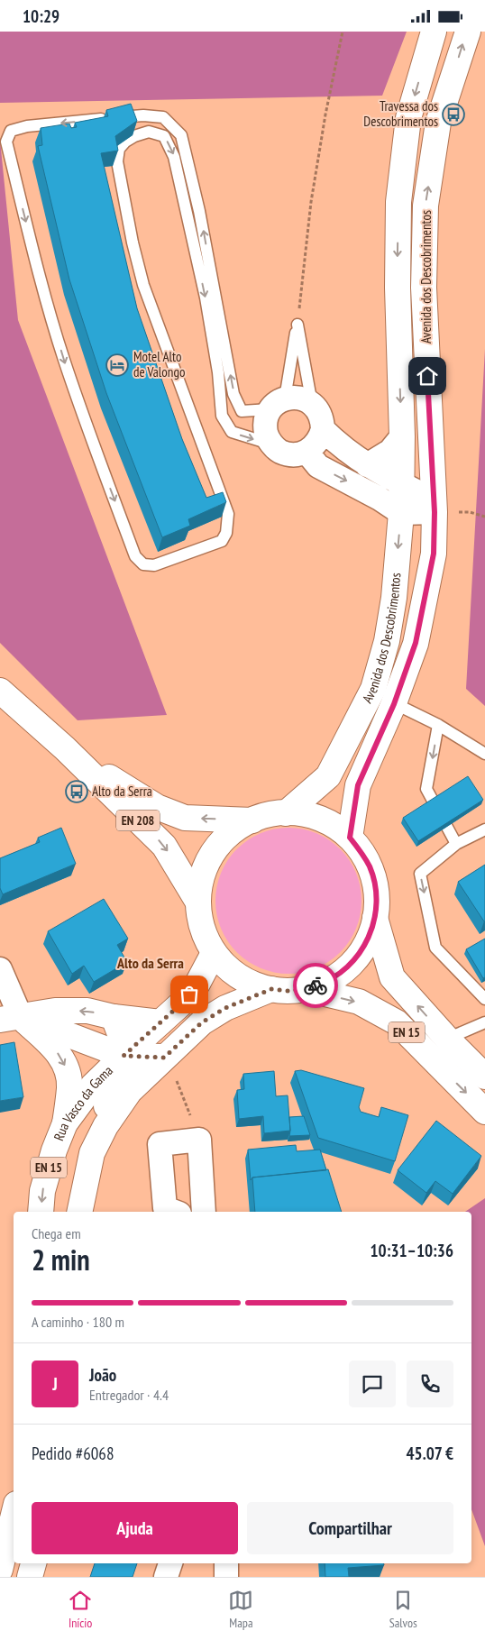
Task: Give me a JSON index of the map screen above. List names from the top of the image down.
{
  "streets": {
    "main road": [
      "Avenida dos Descobrimentos",
      "EN 208",
      "EN 15",
      "Rua Vasco da Gama"
    ]
  },
  "districts": ["Alto da Serra"],
  "places": {
    "bus stop": ["Travessa dos Descobrimentos", "Alto da Serra"],
    "hotel": ["Motel Alto de Valongo"]
  },
  "page": {
    "status": "10:29",
    "heading": ["2 min", "Chega em", "10:31–10:36"],
    "panel": [
      "João",
      "Entregador · 4.4",
      "Pedido #6068",
      "45.07 €"
    ],
    "bar": "A caminho · 180 m",
    "round": "J",
    "buttons": ["Ajuda", "Compartilhar"],
    "tabs": ["Início", "Mapa", "Salvos"]
  }
}
